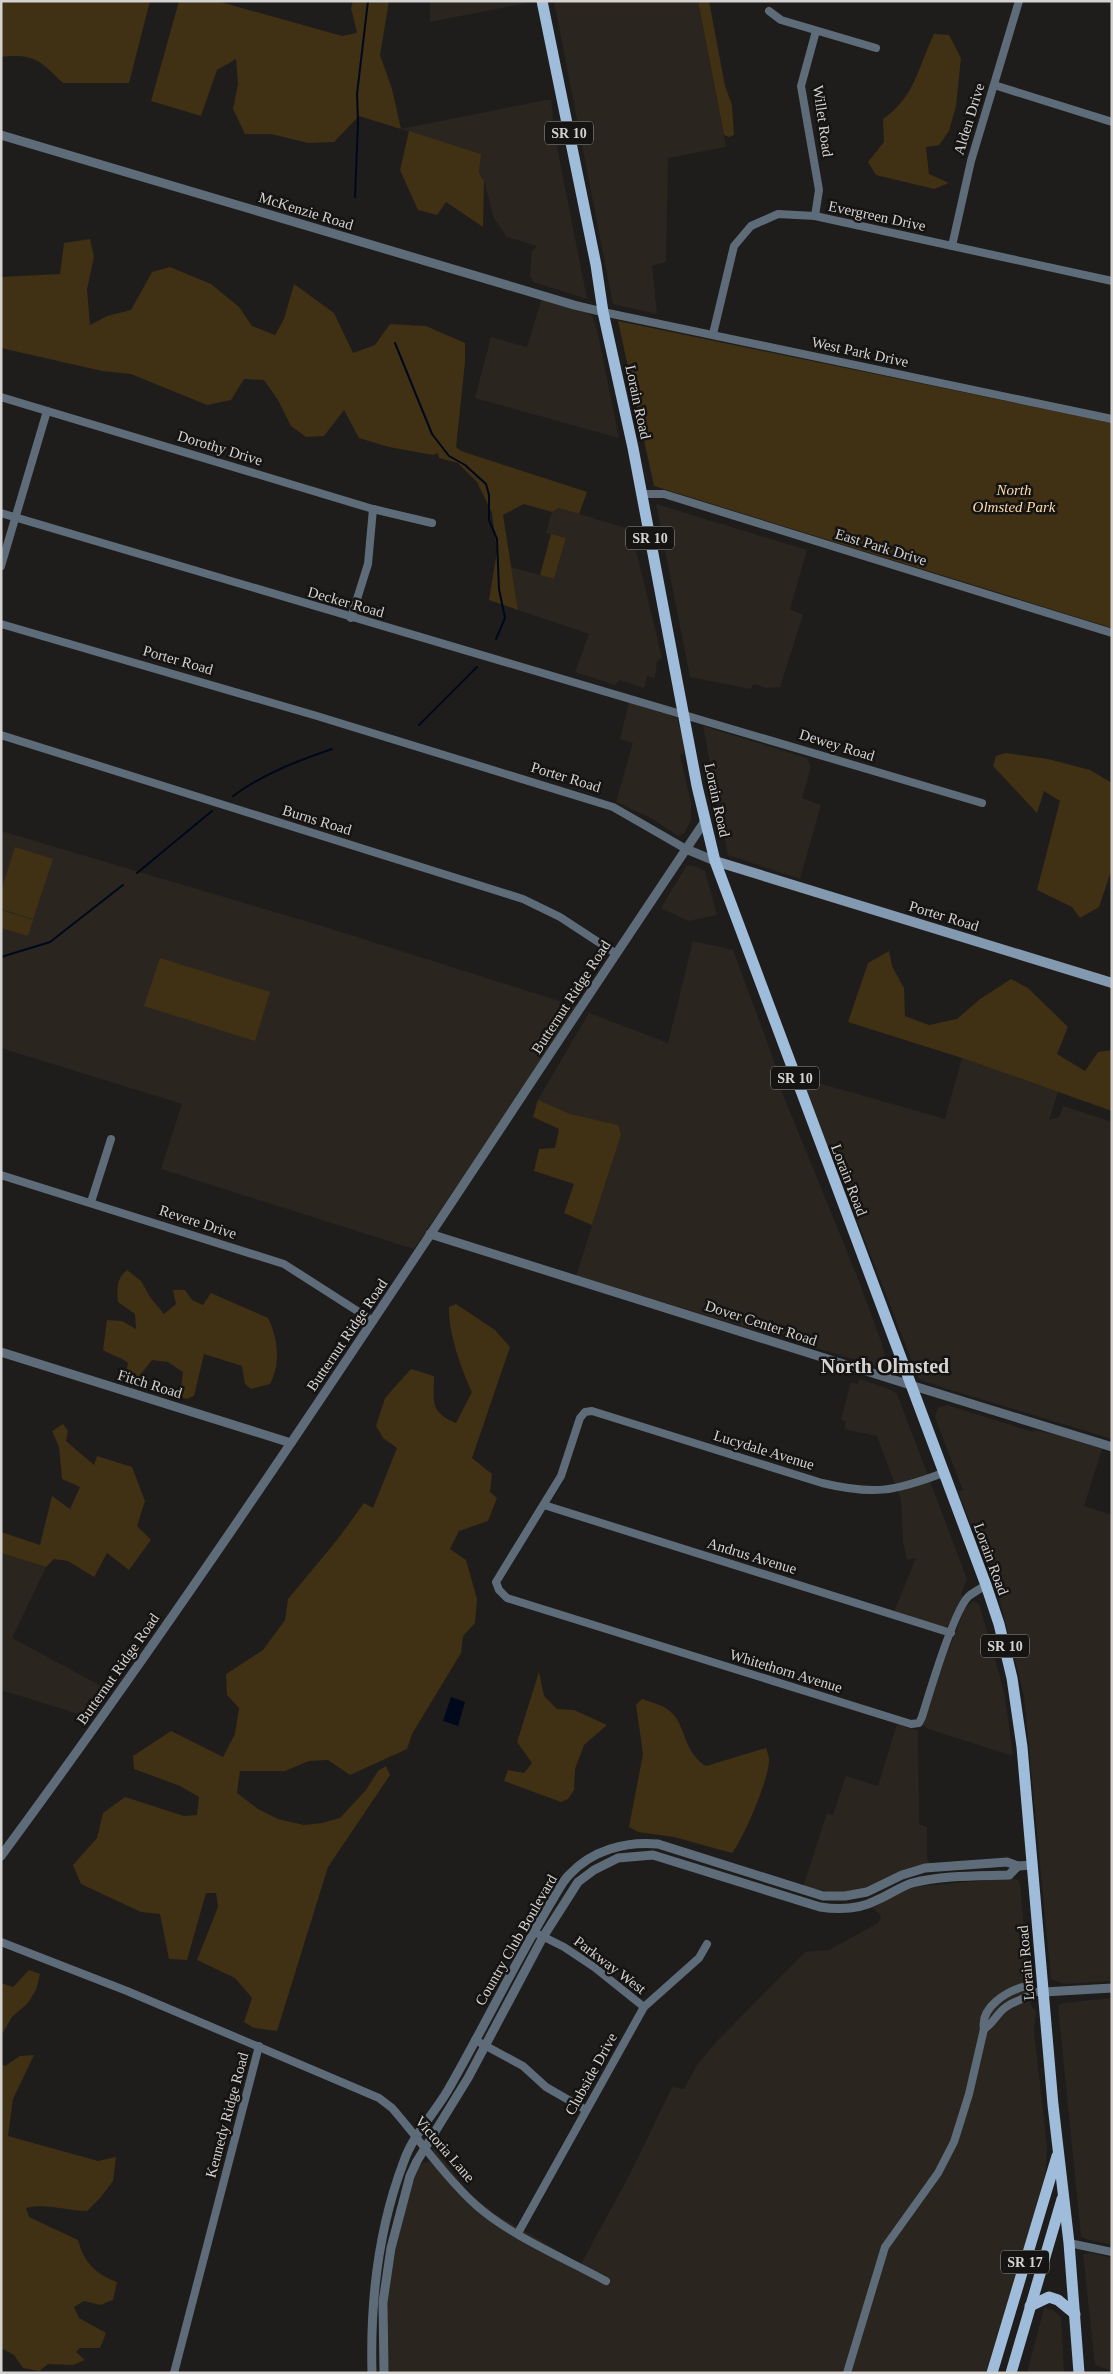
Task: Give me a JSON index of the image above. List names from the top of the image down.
{
  "streets": {
    "main road": [
      "SR 10",
      "Lorain Road",
      "Porter Road",
      "SR 17"
    ],
    "street": [
      "Alden Drive",
      "Willet Road",
      "McKenzie Road",
      "Evergreen Drive",
      "West Park Drive",
      "Dorothy Drive",
      "East Park Drive",
      "Decker Road",
      "Dewey Road",
      "Burns Road",
      "Butternut Ridge Road",
      "Revere Drive",
      "Dover Center Road",
      "Fitch Road",
      "Lucydale Avenue",
      "Andrus Avenue",
      "Whitethorn Avenue",
      "Country Club Boulevard",
      "Parkway West",
      "Clubside Drive",
      "Kennedy Ridge Road",
      "Victoria Lane"
    ]
  },
  "crossings": [
    ["Alden Drive", "Evergreen Drive"],
    ["Willet Road", "Evergreen Drive"],
    ["McKenzie Road", "West Park Drive"],
    ["McKenzie Road", "Lorain Road"],
    ["Evergreen Drive", "West Park Drive"],
    ["West Park Drive", "Lorain Road"],
    ["Lorain Road", "East Park Drive"],
    ["Lorain Road", "Decker Road"],
    ["Lorain Road", "Porter Road"],
    ["Lorain Road", "Dewey Road"],
    ["Lorain Road", "Butternut Ridge Road"],
    ["Lorain Road", "Dover Center Road"],
    ["Lorain Road", "Lucydale Avenue"],
    ["Lorain Road", "Whitethorn Avenue"],
    ["Lorain Road", "Country Club Boulevard"],
    ["Lorain Road", "SR 17"],
    ["Decker Road", "Dewey Road"],
    ["Porter Road", "Butternut Ridge Road"],
    ["Burns Road", "Butternut Ridge Road"],
    ["Butternut Ridge Road", "Revere Drive"],
    ["Butternut Ridge Road", "Dover Center Road"],
    ["Butternut Ridge Road", "Fitch Road"],
    ["Lucydale Avenue", "Andrus Avenue"],
    ["Lucydale Avenue", "Whitethorn Avenue"],
    ["Andrus Avenue", "Whitethorn Avenue"],
    ["Country Club Boulevard", "Parkway West"],
    ["Country Club Boulevard", "Victoria Lane"],
    ["Parkway West", "Clubside Drive"],
    ["Clubside Drive", "Victoria Lane"],
    ["Kennedy Ridge Road", "Victoria Lane"]
  ],
  "districts": ["North Olmsted"],
  "parks": ["North Olmsted Park"]
}
